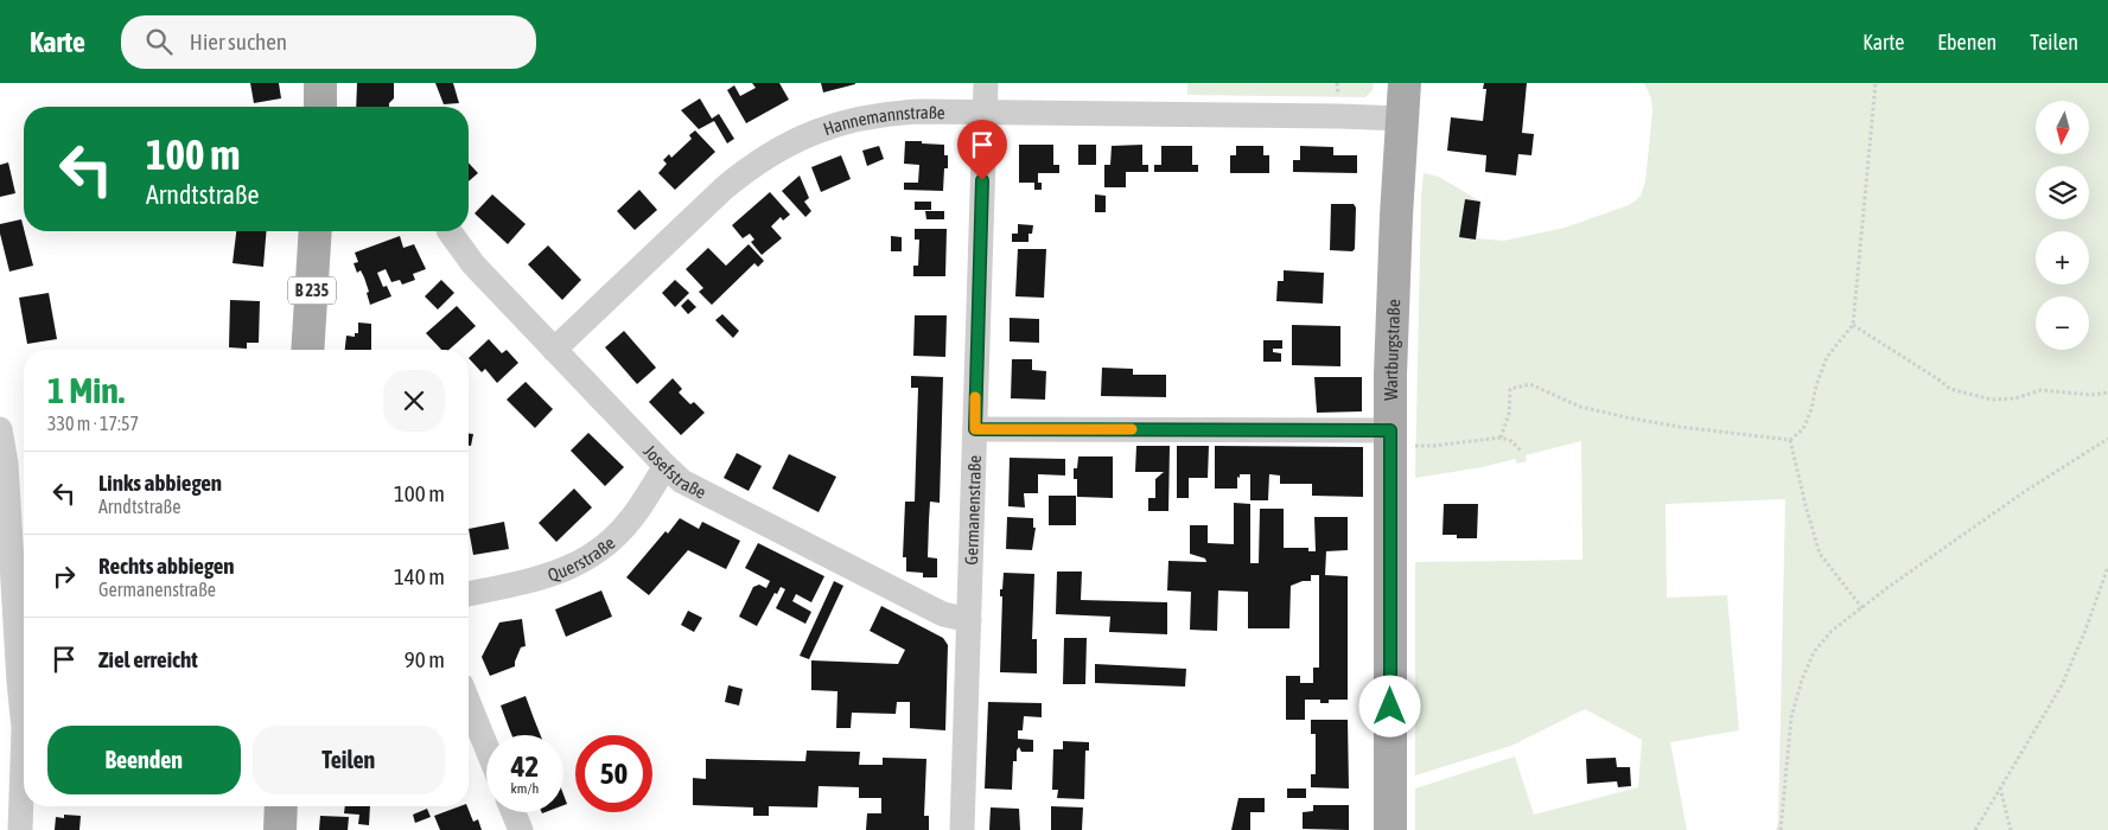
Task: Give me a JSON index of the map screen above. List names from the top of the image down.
{
  "streets": {
    "main road": ["B 235", "Wartburgstraße"],
    "street": [
      "Hannemannstraße",
      "Josefstraße",
      "Germanenstraße",
      "Querstraße"
    ]
  },
  "crossings": [
    ["Hannemannstraße", "Wartburgstraße"],
    ["Hannemannstraße", "Josefstraße"],
    ["Hannemannstraße", "Germanenstraße"],
    ["Josefstraße", "Germanenstraße"],
    ["Josefstraße", "Querstraße"]
  ],
  "north": "bottom",
  "page": {
    "header": "Karte",
    "search": "Hier suchen",
    "nav": ["Karte", "Ebenen", "Teilen"],
    "map_buttons": ["+", "−"],
    "turn": ["100 m", "Arndtstraße"],
    "heading": ["1 Min.", "330 m · 17:57"],
    "list": [
      {
        "name": "Links abbiegen",
        "note": "Arndtstraße",
        "value": "100 m"
      },
      {
        "name": "Rechts abbiegen",
        "note": "Germanenstraße",
        "value": "140 m"
      },
      {
        "name": "Ziel erreicht",
        "value": "90 m"
      }
    ],
    "buttons": ["Beenden", "Teilen"],
    "speed": "42 km/h",
    "limit": "50"
  }
}
